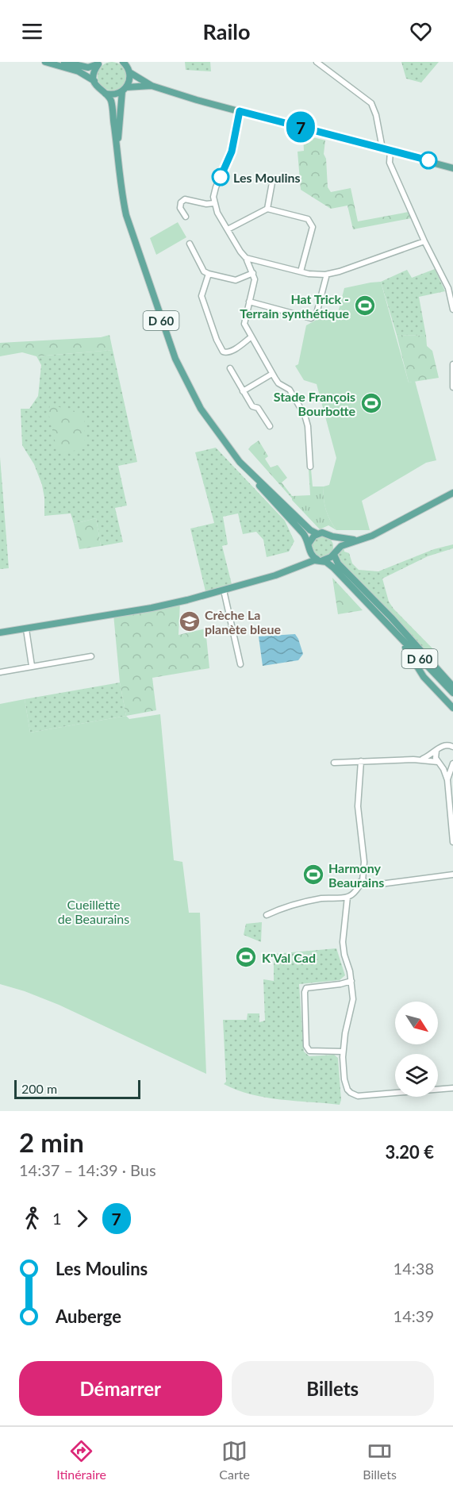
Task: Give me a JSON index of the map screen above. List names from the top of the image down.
{
  "streets": {
    "main road": ["D 60"]
  },
  "parks": ["Cueillette de Beaurains"],
  "places": {
    "other": ["Les Moulins"],
    "sports": [
      "Hat Trick - Terrain synthétique",
      "Stade François Bourbotte",
      "Harmony Beaurains",
      "K'Val Cad"
    ],
    "school or university": ["Crèche La planète bleue"]
  },
  "lines": ["bus line 7"],
  "scale_bar": "200 m",
  "north": "bottom right",
  "page": {
    "header": "Railo",
    "on_map": "7",
    "scale": "200 m",
    "heading": ["2 min", "14:37 – 14:39 · Bus", "3.20 €"],
    "legs": ["1", "7"],
    "list": [
      {
        "name": "Les Moulins",
        "value": "14:38"
      },
      {
        "name": "Auberge",
        "value": "14:39"
      }
    ],
    "buttons": ["Démarrer", "Billets"],
    "tabs": ["Itinéraire", "Carte", "Billets"]
  }
}
